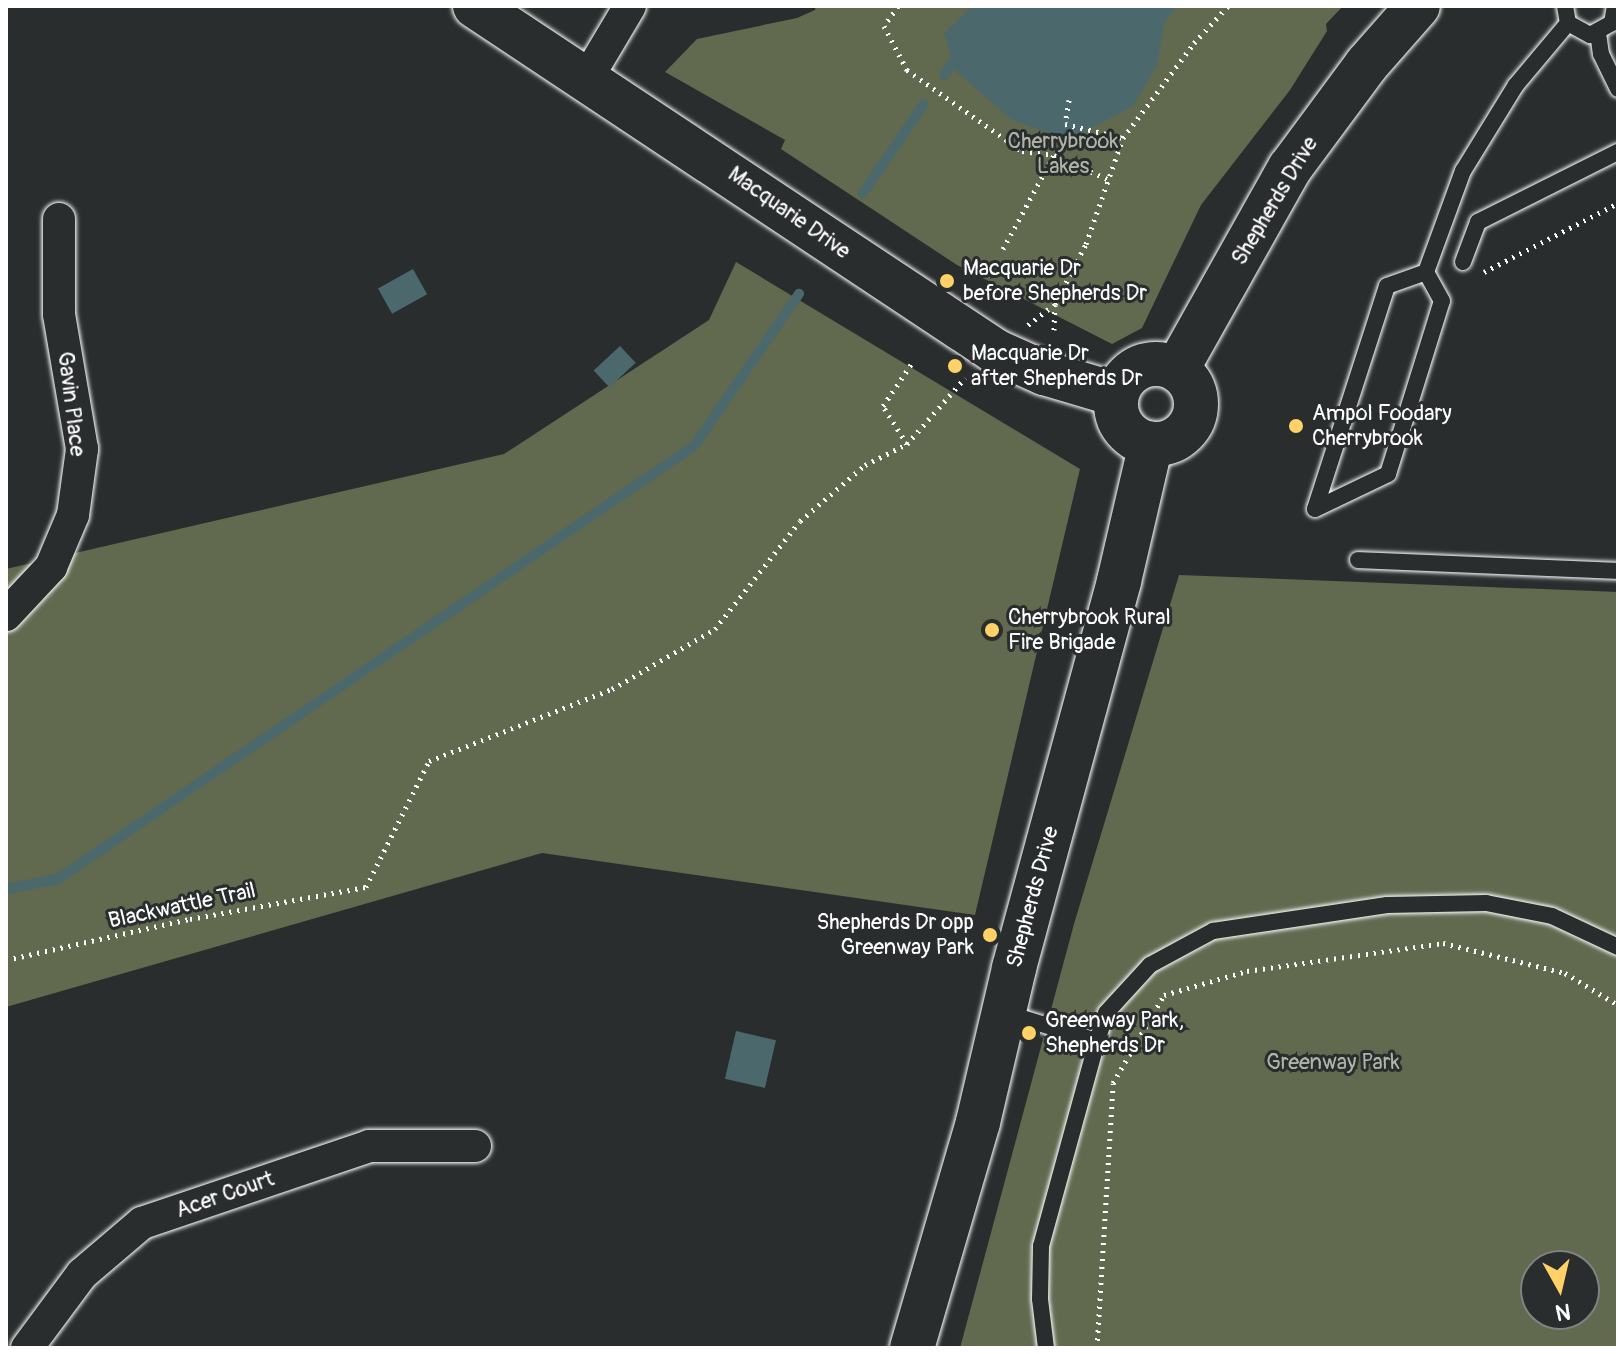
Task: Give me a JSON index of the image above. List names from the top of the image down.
{
  "streets": {
    "main road": ["Shepherds Drive", "Macquarie Drive"],
    "street": ["Gavin Place", "Acer Court"],
    "path": ["Blackwattle Trail"]
  },
  "crossings": [
    ["Shepherds Drive", "Macquarie Drive"]
  ],
  "parks": ["Cherrybrook Lakes", "Greenway Park"],
  "places": [
    "Macquarie Dr before Shepherds Dr",
    "Macquarie Dr after Shepherds Dr",
    "Ampol Foodary Cherrybrook",
    "Cherrybrook Rural Fire Brigade",
    "Shepherds Dr opp Greenway Park",
    "Greenway Park, Shepherds Dr"
  ],
  "north": "bottom"
}
